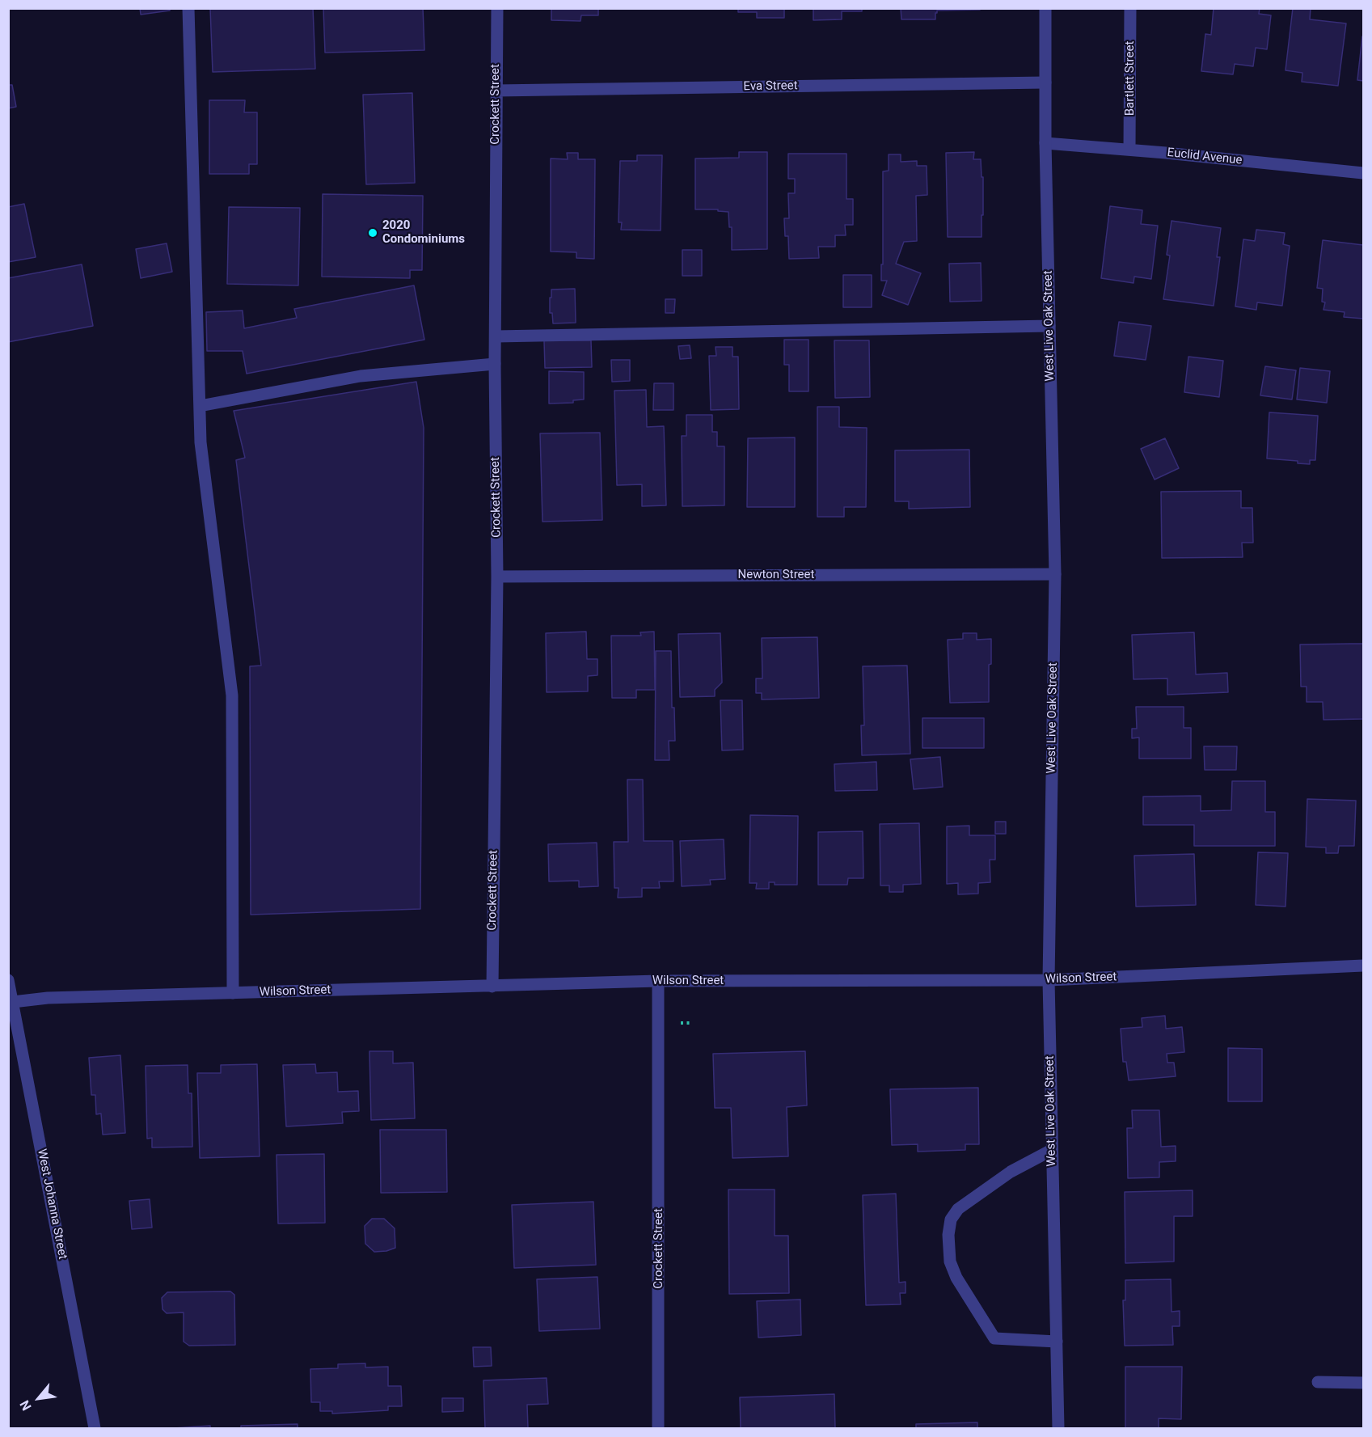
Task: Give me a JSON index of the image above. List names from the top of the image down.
{
  "streets": {
    "street": [
      "Bartlett Street",
      "Eva Street",
      "Crockett Street",
      "Euclid Avenue",
      "West Live Oak Street",
      "Newton Street",
      "Wilson Street",
      "West Johanna Street"
    ]
  },
  "crossings": [
    ["Bartlett Street", "Euclid Avenue"],
    ["Eva Street", "Crockett Street"],
    ["Eva Street", "West Live Oak Street"],
    ["Crockett Street", "Newton Street"],
    ["Crockett Street", "Wilson Street"],
    ["Euclid Avenue", "West Live Oak Street"],
    ["West Live Oak Street", "Newton Street"],
    ["West Live Oak Street", "Wilson Street"],
    ["Wilson Street", "West Johanna Street"]
  ],
  "places": ["2020 Condominiums"],
  "north": "bottom left"
}
